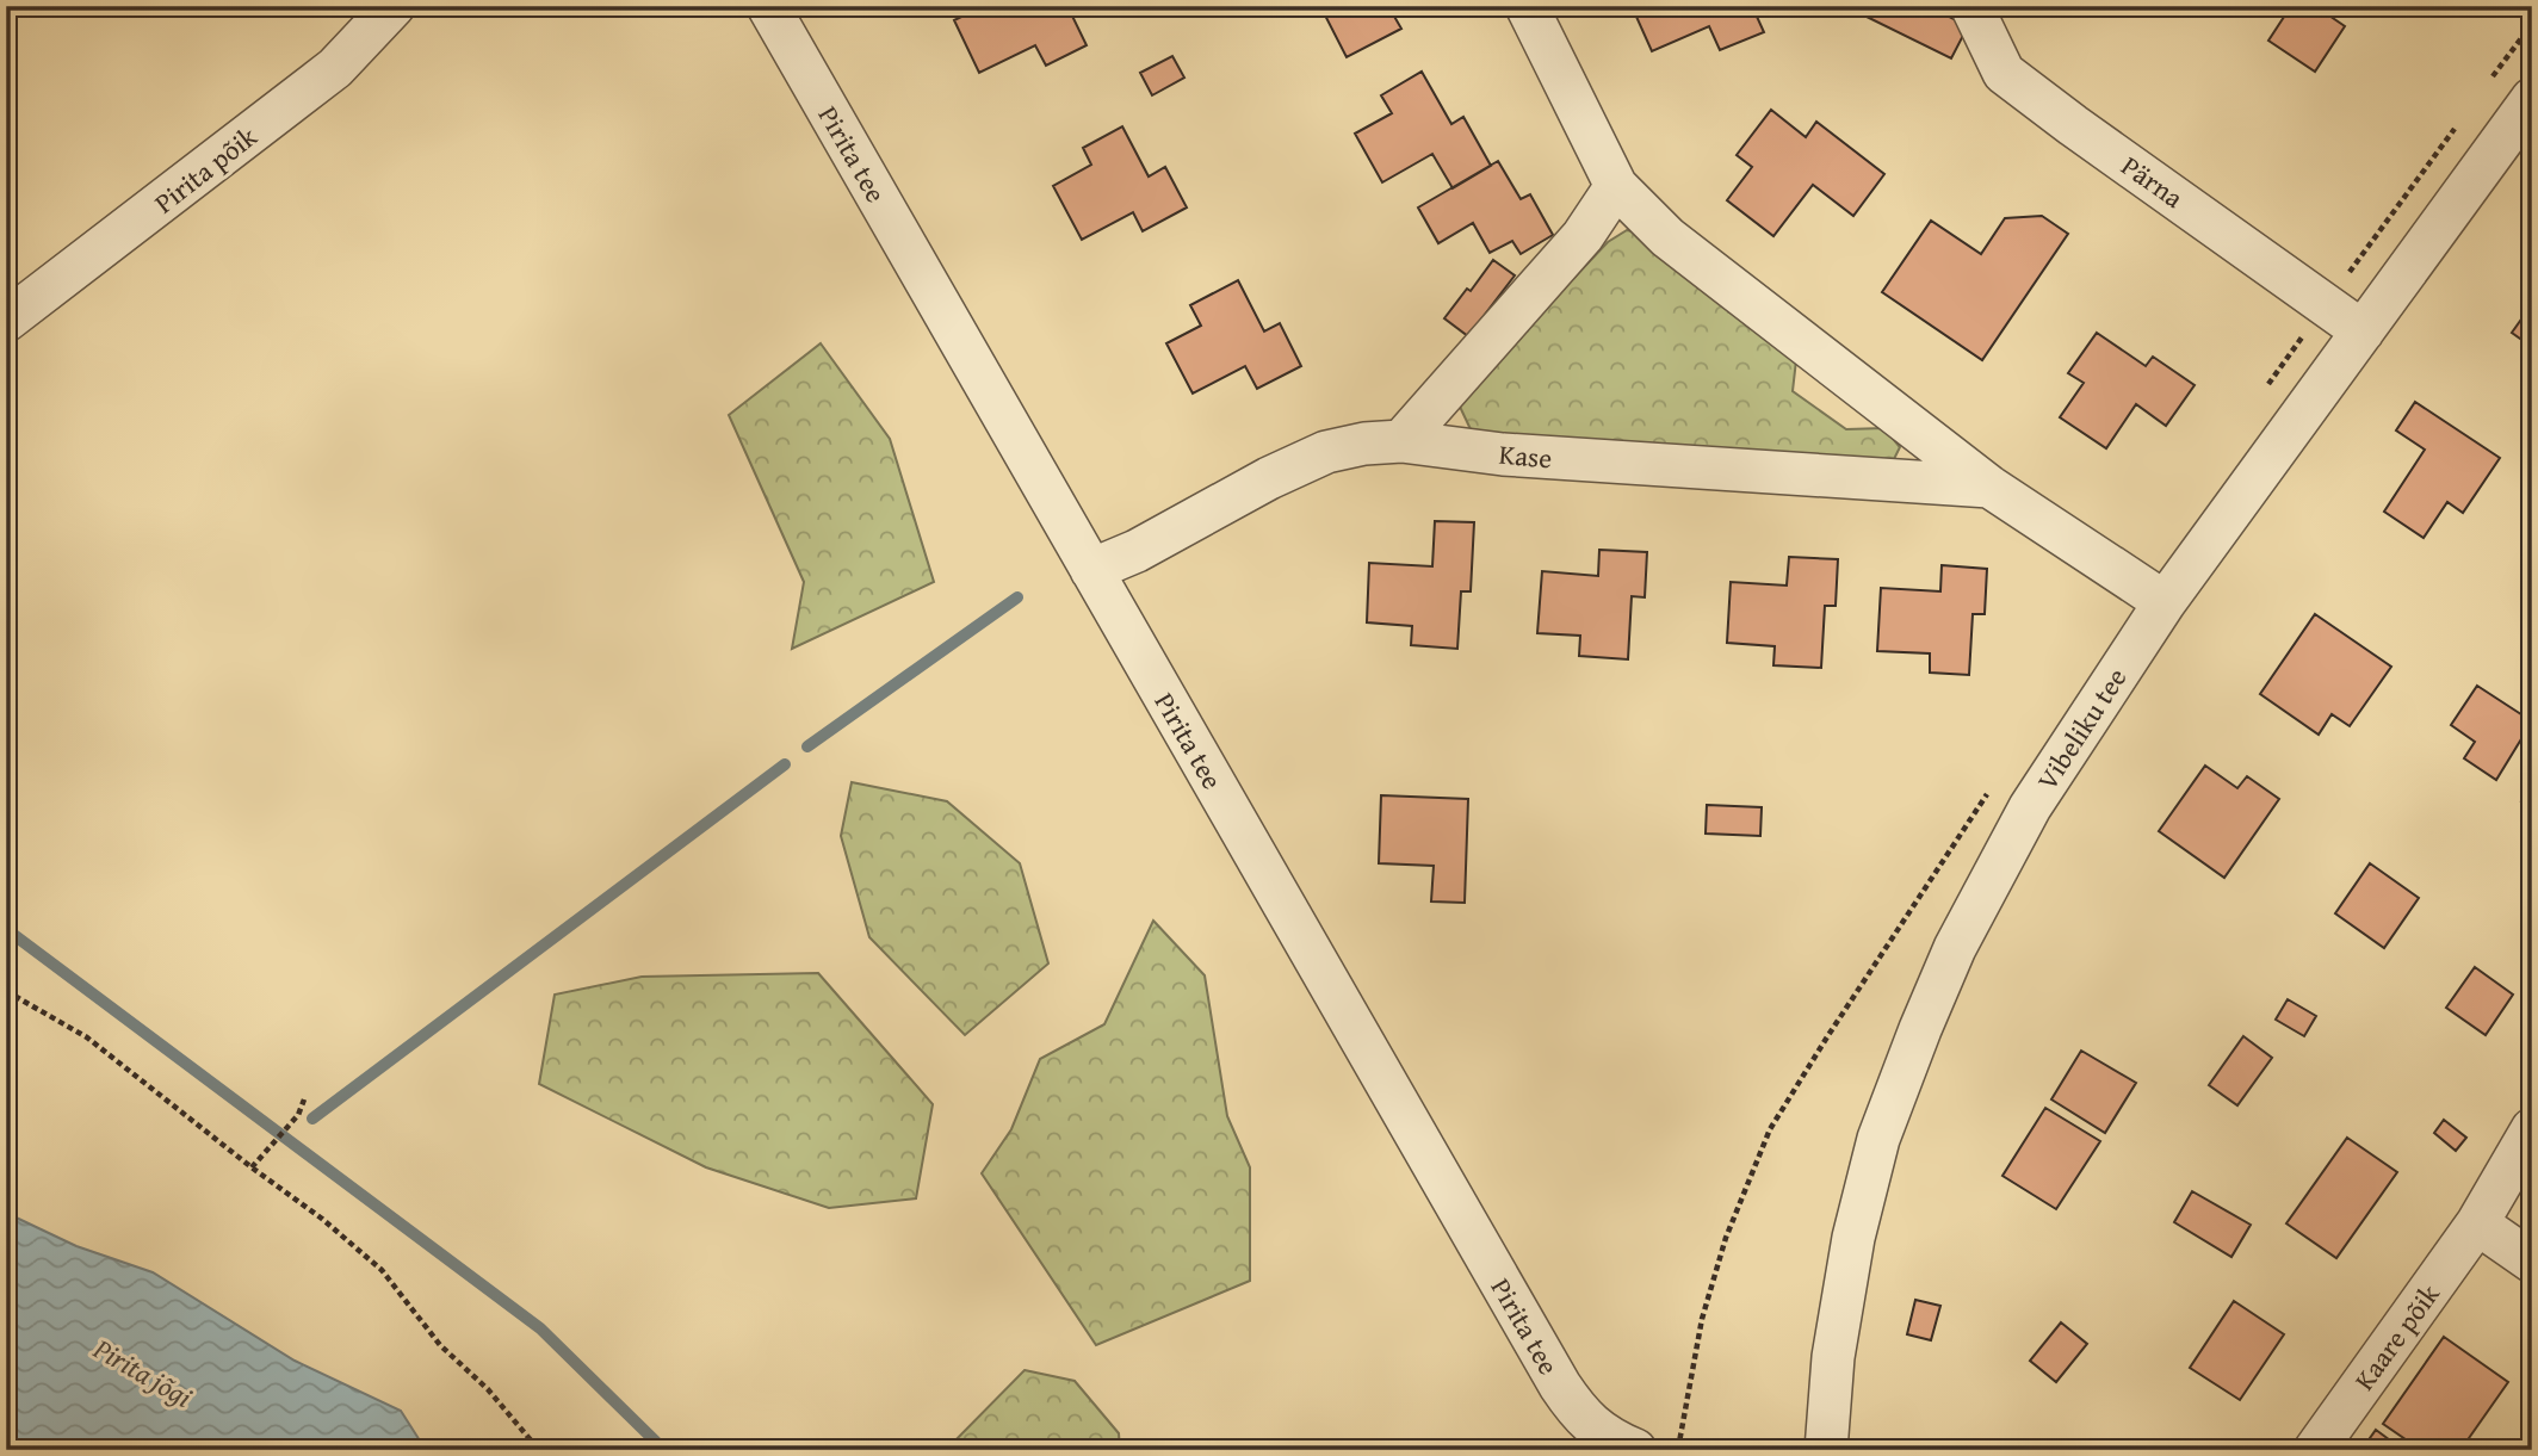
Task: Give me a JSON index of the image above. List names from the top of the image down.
{
  "streets": {
    "street": [
      "Pirita tee",
      "Pirita põik",
      "Pärna",
      "Kase",
      "Vibeliku tee",
      "Kaare põik"
    ]
  },
  "crossings": [
    ["Pirita tee", "Kase"],
    ["Pärna", "Vibeliku tee"],
    ["Kase", "Vibeliku tee"]
  ],
  "water": ["Pirita jõgi"]
}
